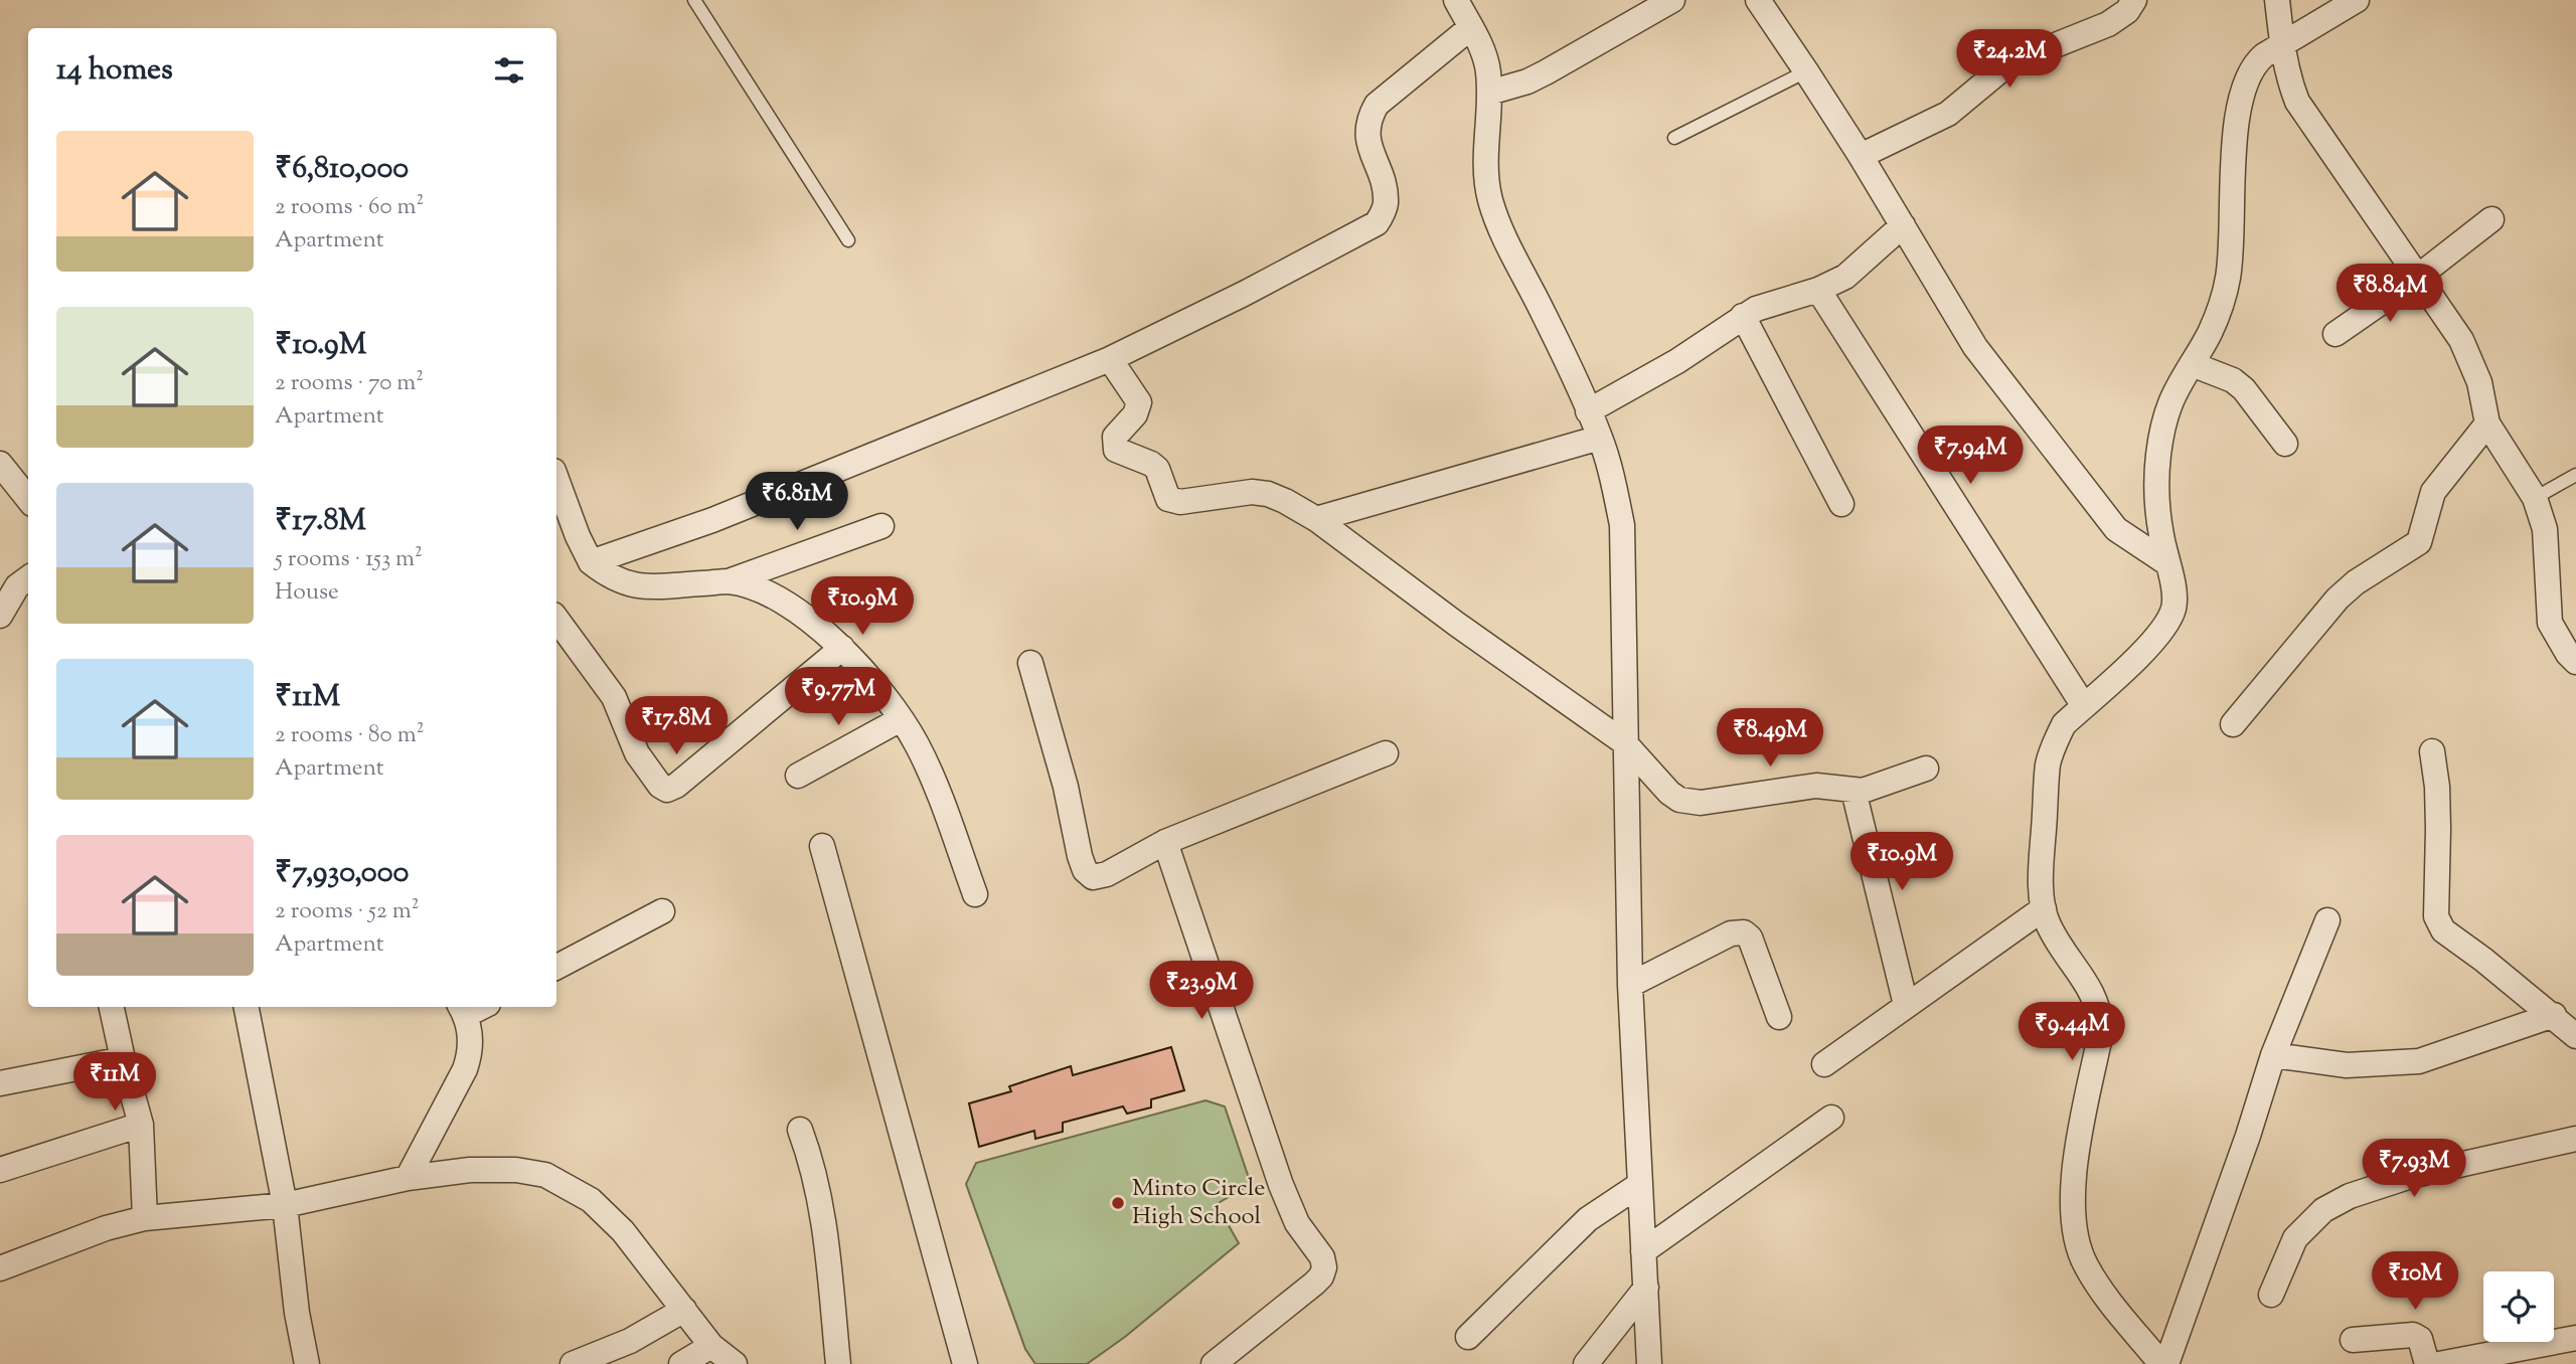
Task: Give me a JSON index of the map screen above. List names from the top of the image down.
{
  "places": ["Minto Circle High School"],
  "page": {
    "heading": "14 homes",
    "price": [
      "₹24.2M",
      "₹8.84M",
      "₹7.94M",
      "₹6.81M",
      "₹10.9M",
      "₹9.77M",
      "₹17.8M",
      "₹8.49M",
      "₹10.9M",
      "₹23.9M",
      "₹9.44M",
      "₹11M",
      "₹7.93M",
      "₹10M"
    ],
    "list": [
      {
        "name": "₹6,810,000",
        "note": "2 rooms · 60 m² · Apartment"
      },
      {
        "name": "₹10.9M",
        "note": "2 rooms · 70 m² · Apartment"
      },
      {
        "name": "₹17.8M",
        "note": "5 rooms · 153 m² · House"
      },
      {
        "name": "₹11M",
        "note": "2 rooms · 80 m² · Apartment"
      },
      {
        "name": "₹7,930,000",
        "note": "2 rooms · 52 m² · Apartment"
      }
    ]
  }
}
